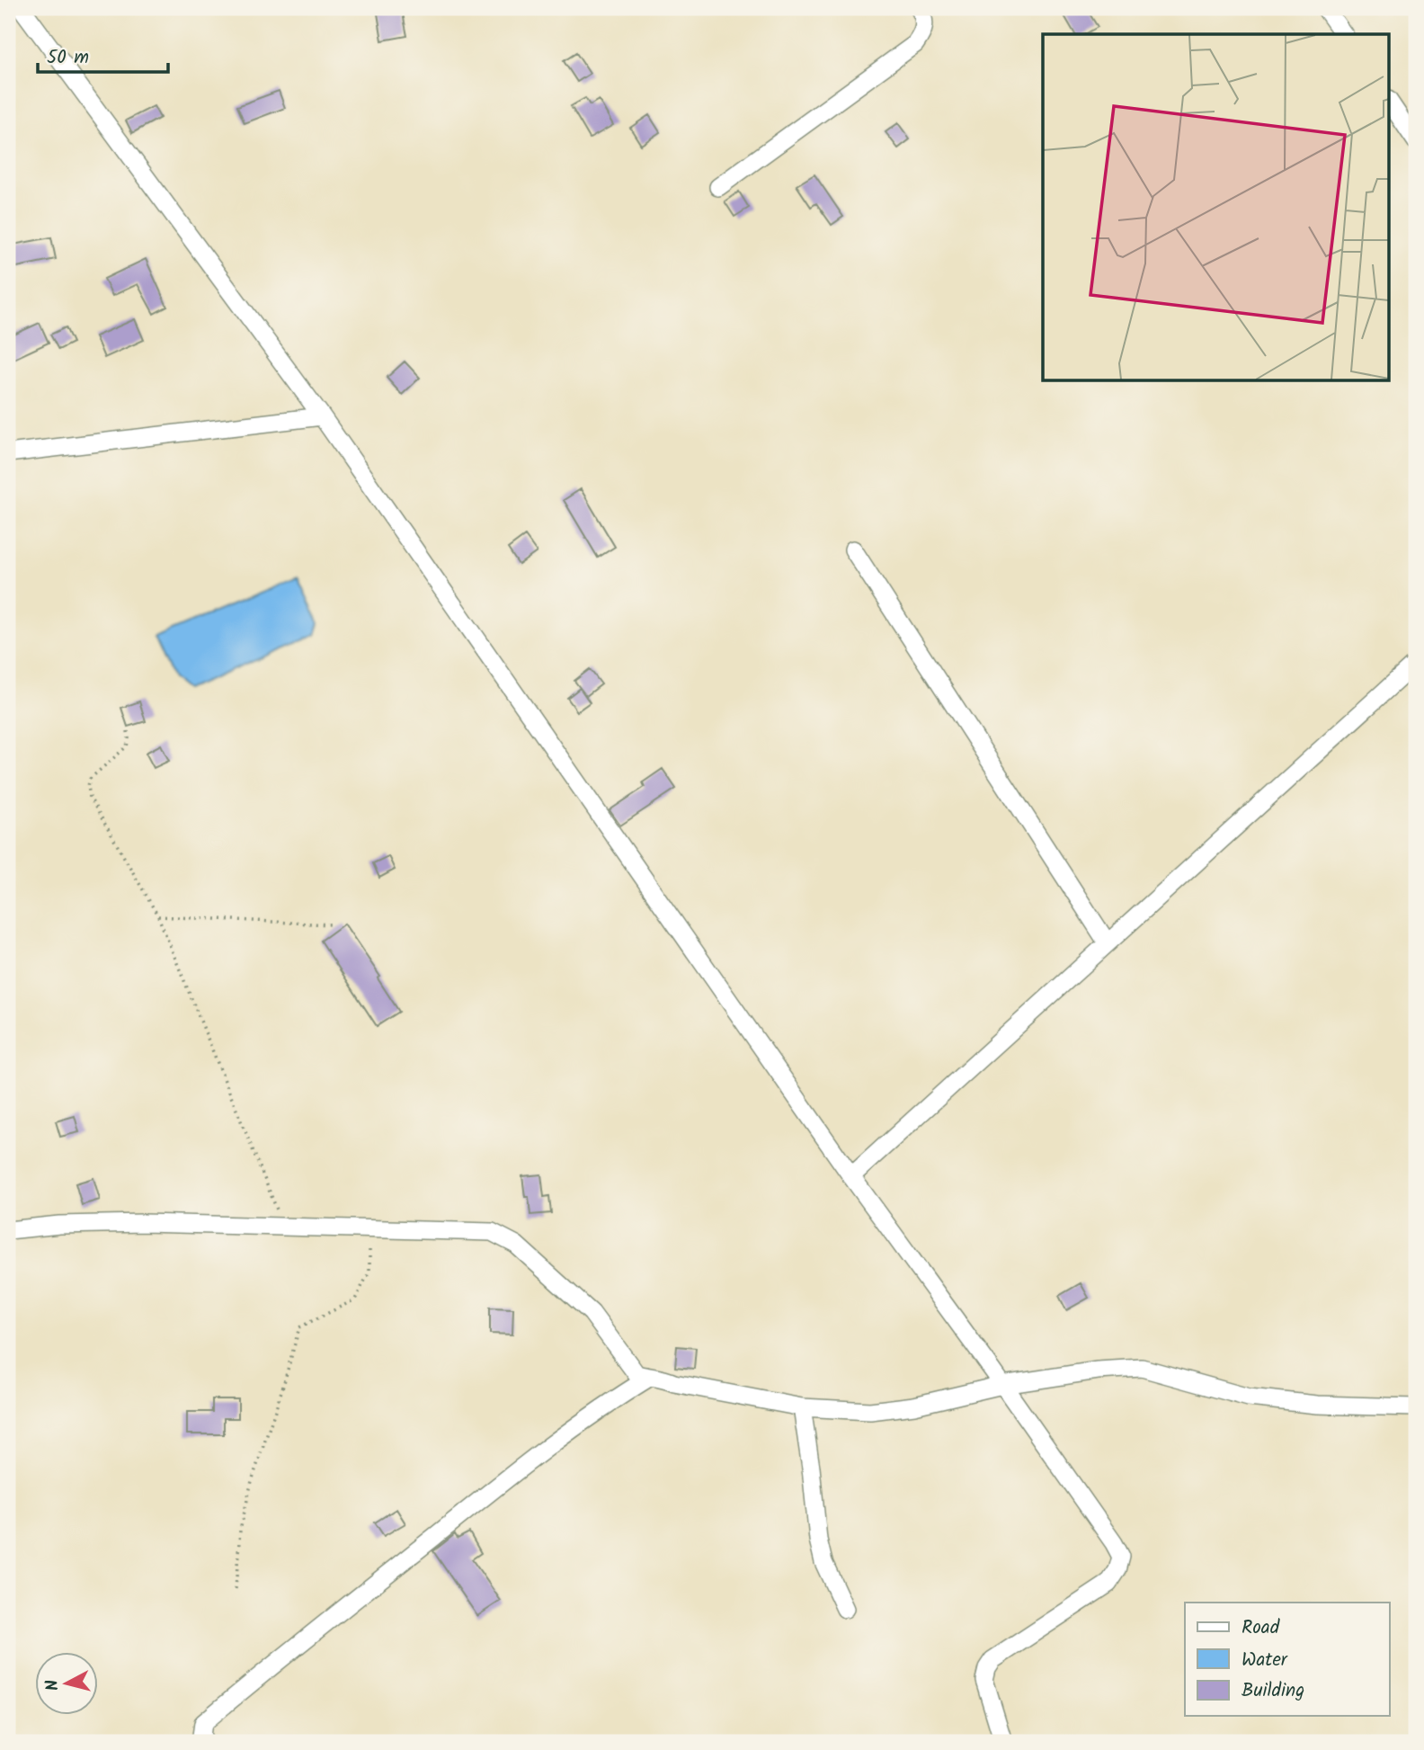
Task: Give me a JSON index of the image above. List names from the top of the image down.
{
  "legend": ["Road", "Water", "Building"],
  "scale_bar": "50 m",
  "north": "left"
}
